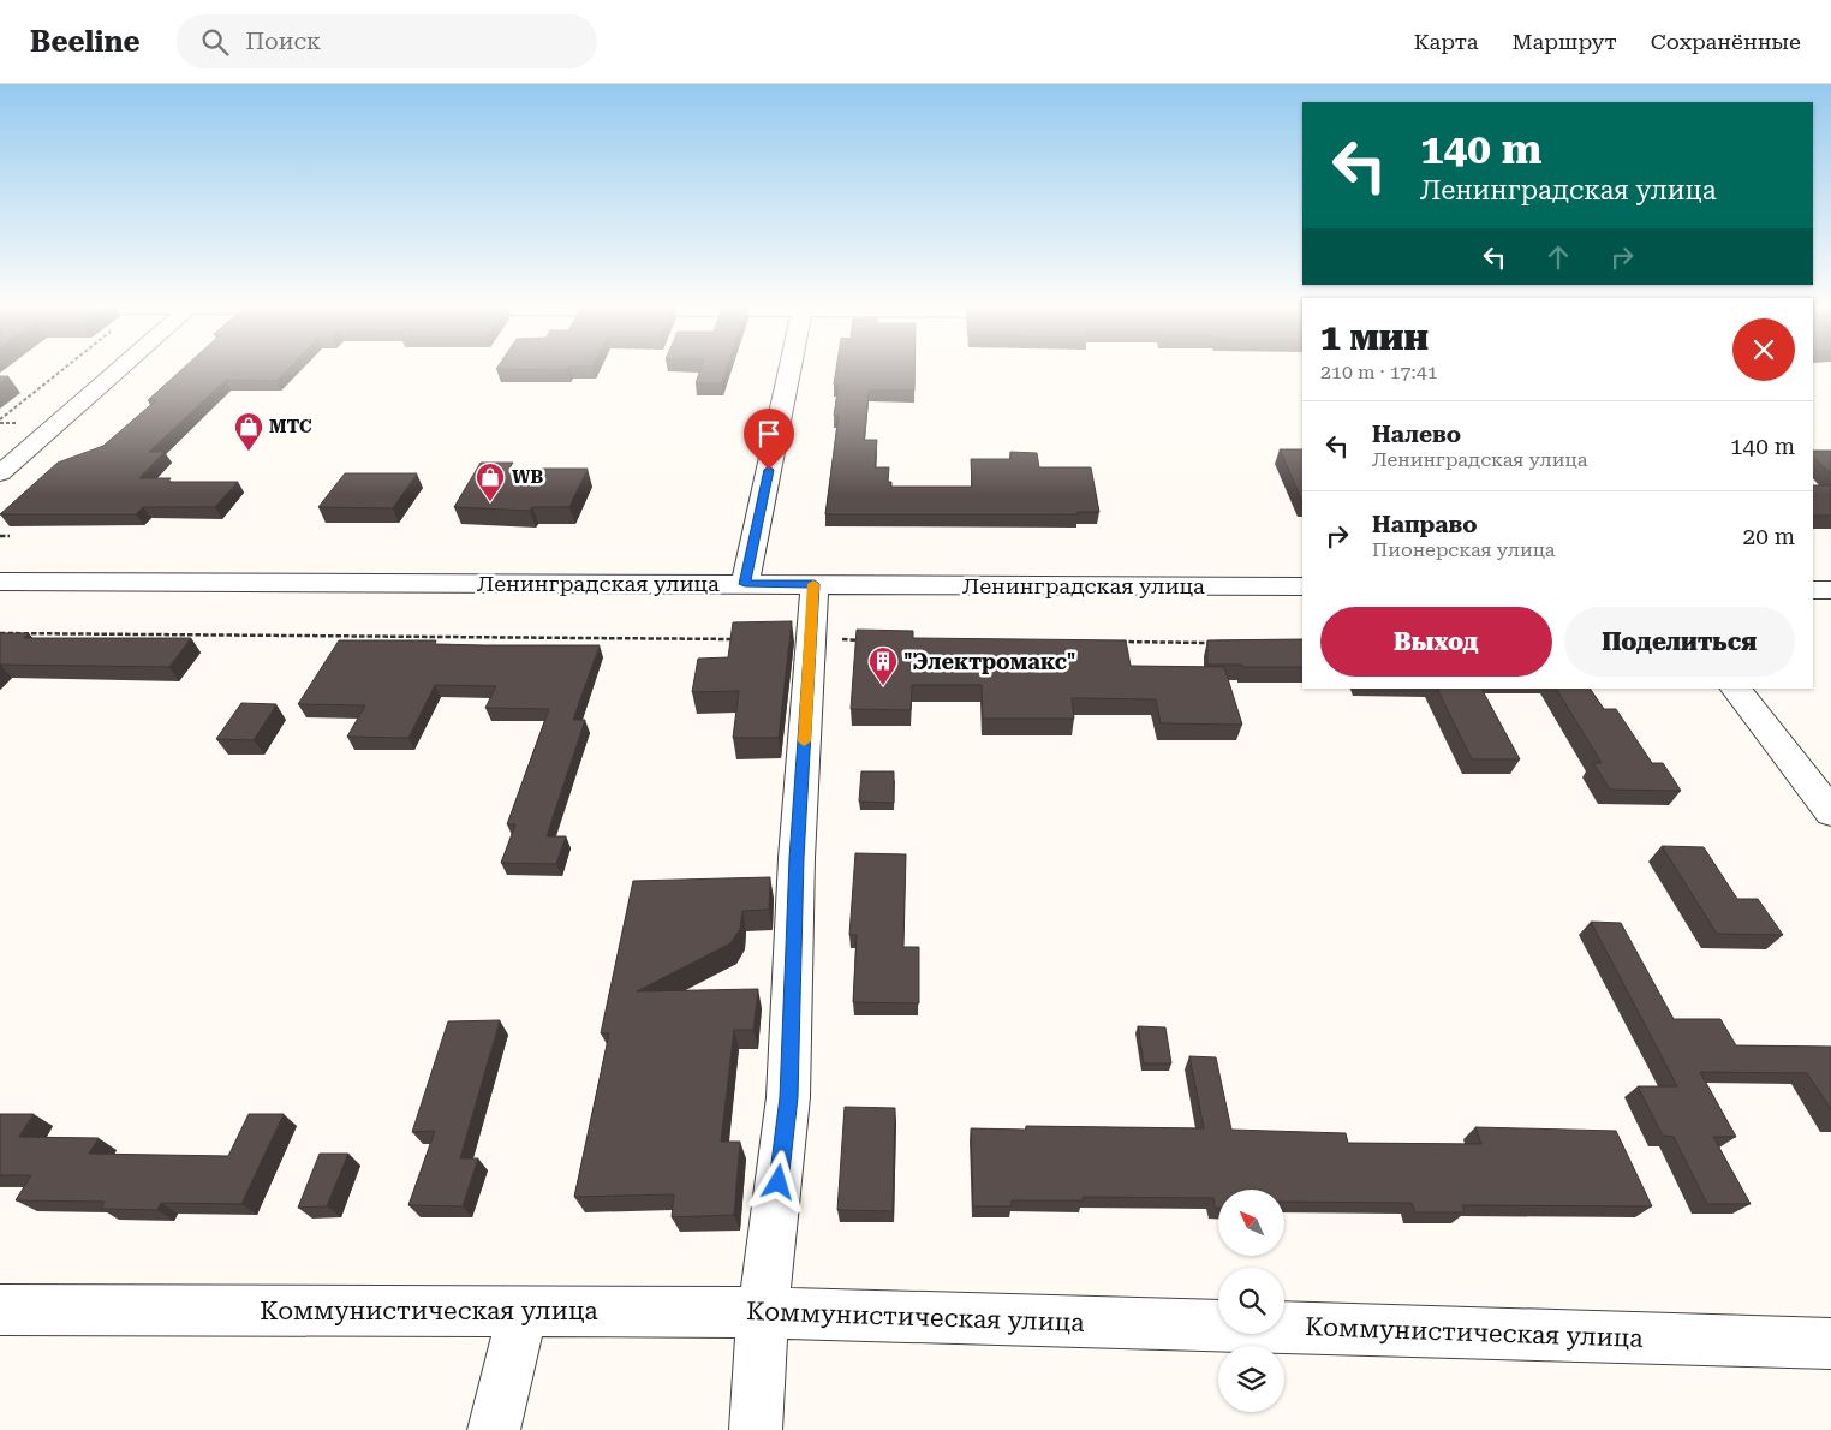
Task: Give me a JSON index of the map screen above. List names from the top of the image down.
{
  "streets": {
    "street": ["Ленинградская улица", "Коммунистическая улица"]
  },
  "places": {
    "shop": ["МТС", "WB"],
    "building": ["\"Электромакс\""]
  },
  "north": "top left",
  "page": {
    "header": "Beeline",
    "search": "Поиск",
    "nav": ["Карта", "Маршрут", "Сохранённые"],
    "turn": ["140 m", "Ленинградская улица"],
    "heading": ["1 мин", "210 m · 17:41"],
    "list": [
      {
        "name": "Налево",
        "note": "Ленинградская улица",
        "value": "140 m"
      },
      {
        "name": "Направо",
        "note": "Пионерская улица",
        "value": "20 m"
      }
    ],
    "buttons": ["Выход", "Поделиться"]
  }
}
